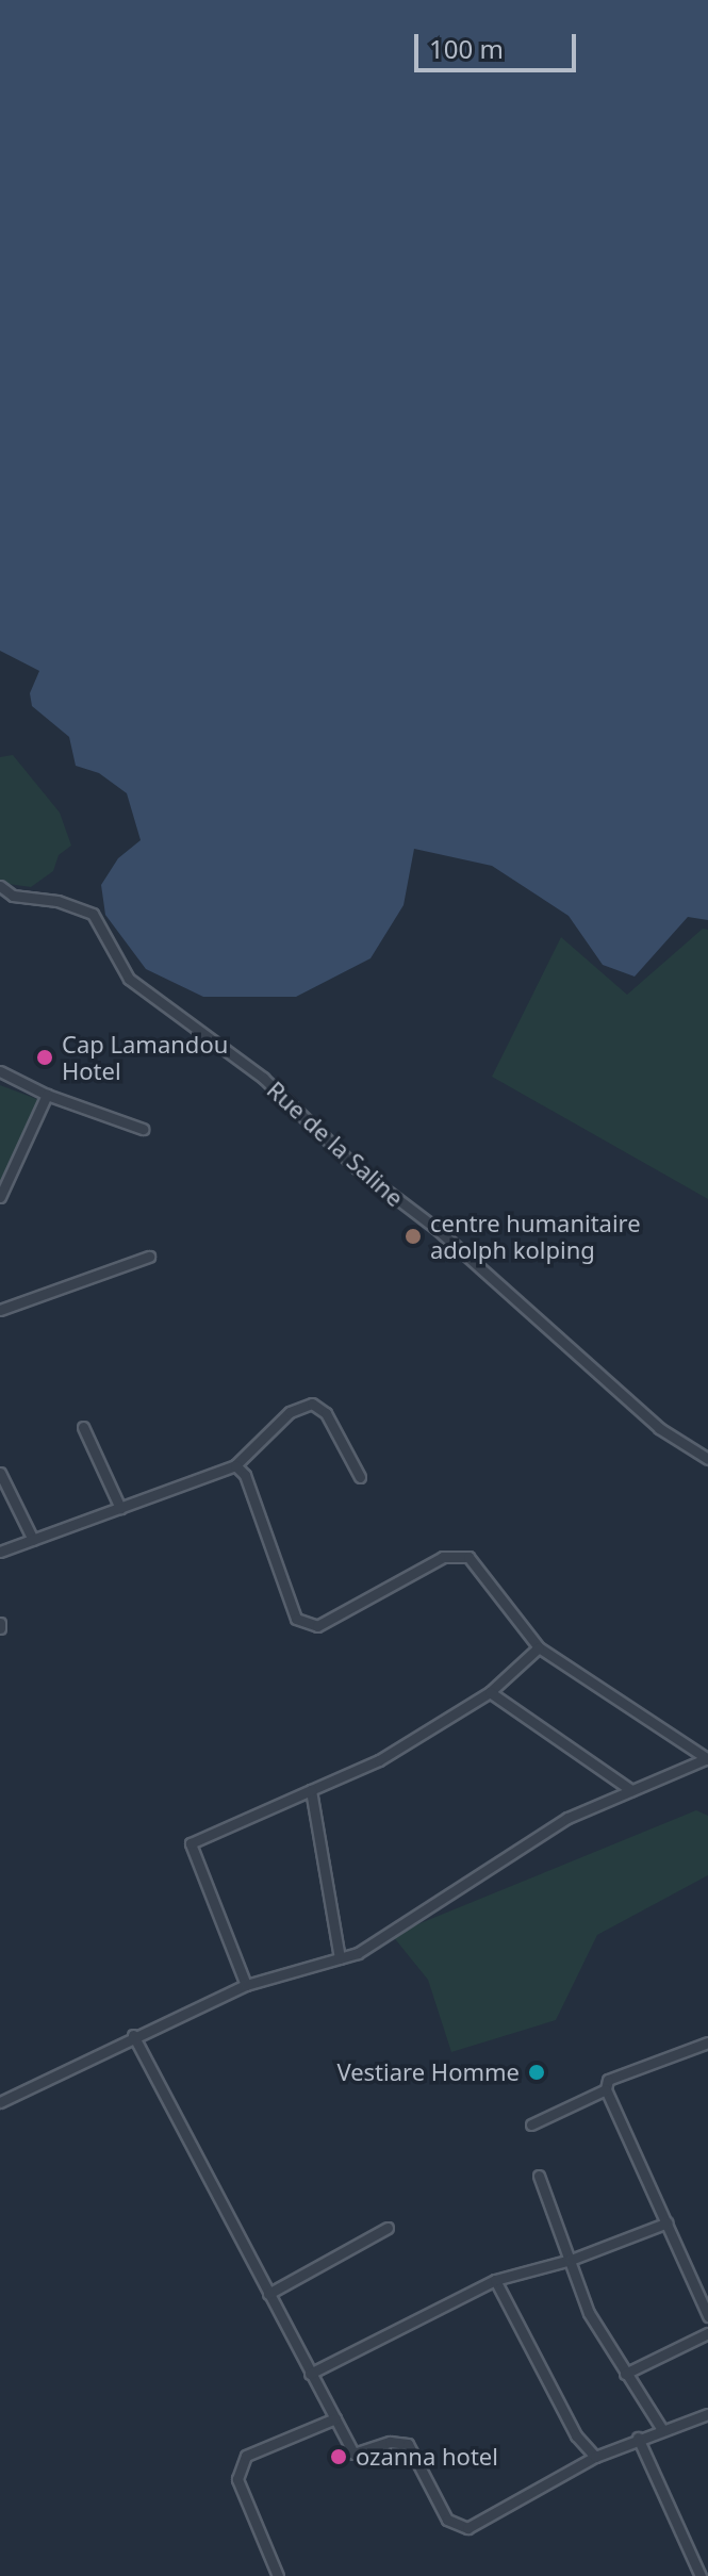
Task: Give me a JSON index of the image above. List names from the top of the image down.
{
  "streets": {
    "street": ["Rue de la Saline"]
  },
  "places": [
    "Cap Lamandou Hotel",
    "centre humanitaire adolph kolping",
    "Vestiare Homme",
    "ozanna hotel"
  ],
  "scale_bar": "100 m"
}
